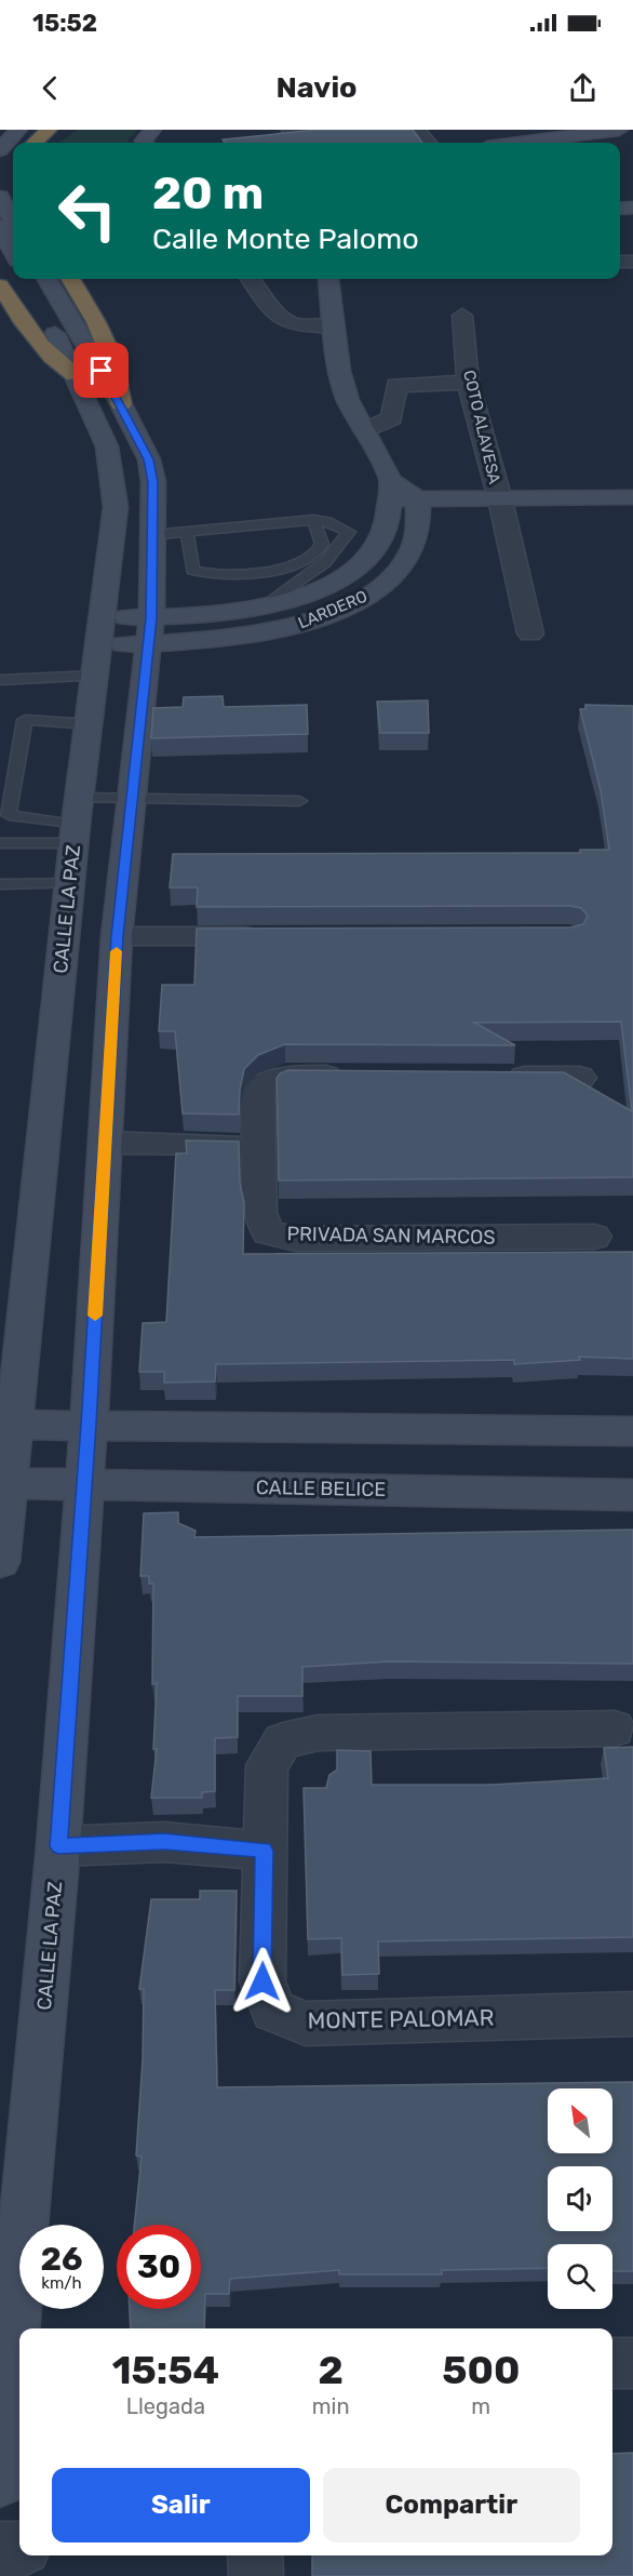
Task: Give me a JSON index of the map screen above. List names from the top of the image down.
{
  "streets": {
    "main road": ["LARDERO", "CALLE LA PAZ", "CALLE BELICE"],
    "street": ["COTO ALAVESA", "PRIVADA SAN MARCOS", "MONTE PALOMAR"]
  },
  "crossings": [
    ["LARDERO", "CALLE LA PAZ"],
    ["CALLE LA PAZ", "CALLE BELICE"]
  ],
  "north": "top left",
  "page": {
    "status": "15:52",
    "header": "Navio",
    "turn": ["20 m", "Calle Monte Palomo"],
    "speed": "26 km/h",
    "limit": "30",
    "eta": [
      "15:54",
      "Llegada",
      "2",
      "min",
      "500",
      "m"
    ],
    "buttons": ["Salir", "Compartir"]
  }
}
